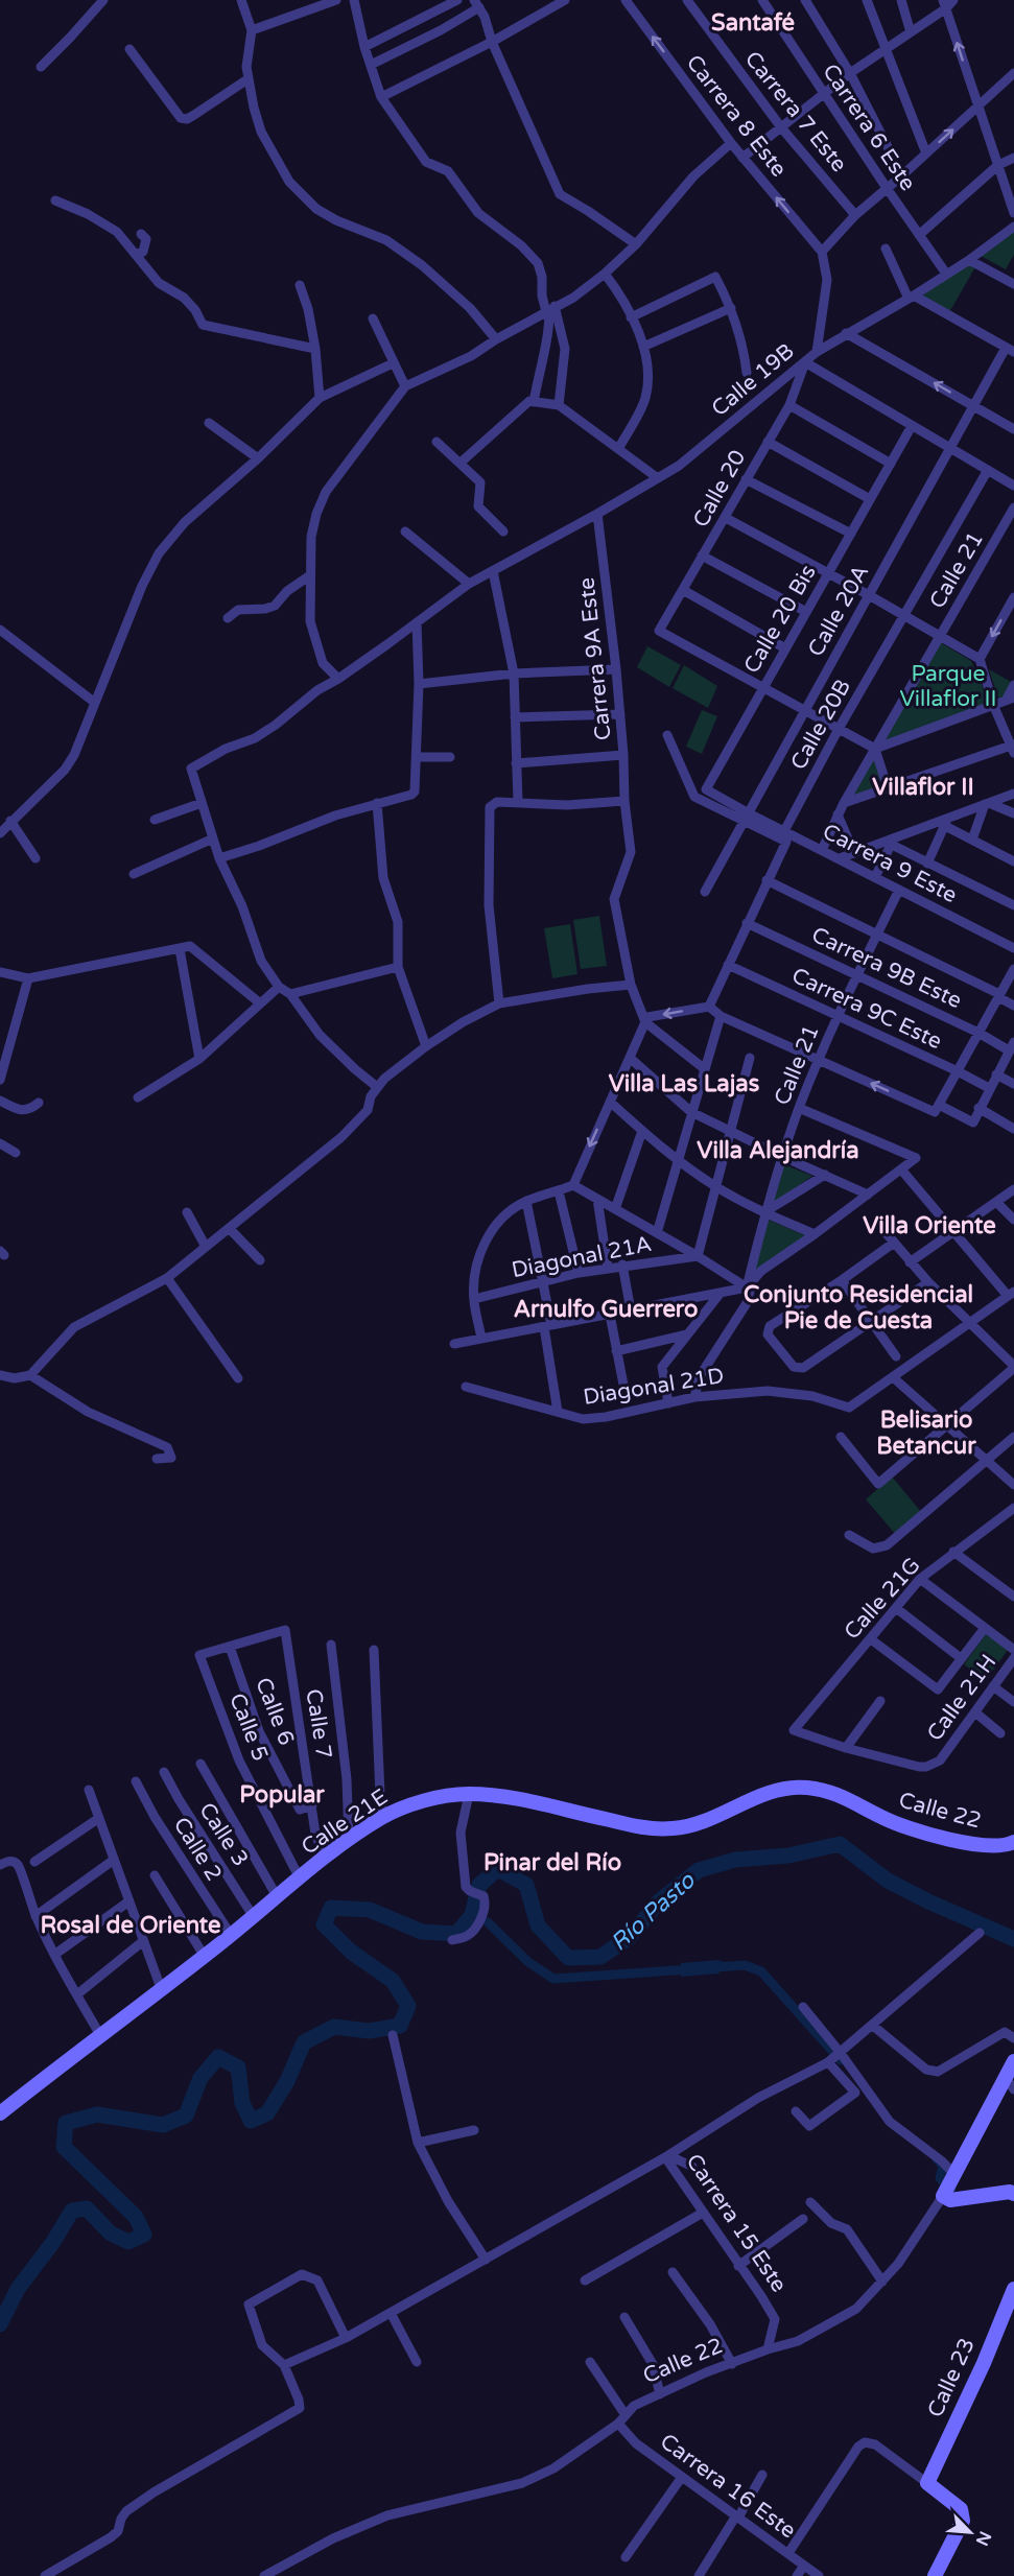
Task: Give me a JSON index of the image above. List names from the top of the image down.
{
  "streets": {
    "main road": ["Calle 22", "Calle 21E", "Calle 23"],
    "street": [
      "Carrera 7 Este",
      "Carrera 8 Este",
      "Carrera 6 Este",
      "Calle 19B",
      "Calle 20",
      "Calle 21",
      "Calle 20A",
      "Calle 20 Bis",
      "Carrera 9A Este",
      "Calle 20B",
      "Carrera 9 Este",
      "Carrera 9B Este",
      "Carrera 9C Este",
      "Diagonal 21A",
      "Diagonal 21D",
      "Calle 21G",
      "Calle 21H",
      "Calle 6",
      "Calle 7",
      "Calle 5",
      "Calle 3",
      "Calle 2",
      "Carrera 15 Este",
      "Carrera 16 Este"
    ]
  },
  "crossings": [
    ["Carrera 8 Este", "Calle 19B"],
    ["Calle 19B", "Calle 20"],
    ["Calle 19B", "Carrera 9A Este"],
    ["Calle 20", "Calle 20 Bis"],
    ["Calle 21", "Carrera 9 Este"],
    ["Calle 21", "Carrera 9B Este"],
    ["Calle 21", "Carrera 9C Este"],
    ["Calle 21", "Diagonal 21D"],
    ["Calle 20A", "Calle 20 Bis"],
    ["Calle 20A", "Carrera 9 Este"],
    ["Calle 20 Bis", "Carrera 9 Este"],
    ["Calle 20B", "Carrera 9 Este"],
    ["Calle 21G", "Calle 21H"],
    ["Calle 6", "Calle 7"],
    ["Calle 6", "Calle 5"],
    ["Calle 7", "Calle 5"],
    ["Calle 7", "Calle 21E"],
    ["Calle 5", "Calle 21E"],
    ["Calle 22", "Calle 21E"],
    ["Calle 22", "Carrera 15 Este"],
    ["Calle 22", "Carrera 16 Este"],
    ["Calle 21E", "Calle 3"],
    ["Calle 21E", "Calle 2"]
  ],
  "one_way": ["Carrera 8 Este"],
  "districts": [
    "Santafé",
    "Villaflor II",
    "Villa Las Lajas",
    "Villa Alejandría",
    "Villa Oriente",
    "Conjunto Residencial Pie de Cuesta",
    "Arnulfo Guerrero",
    "Belisario Betancur",
    "Popular",
    "Pinar del Río",
    "Rosal de Oriente"
  ],
  "water": ["Río Pasto"],
  "parks": ["Parque Villaflor II"],
  "north": "bottom right"
}
